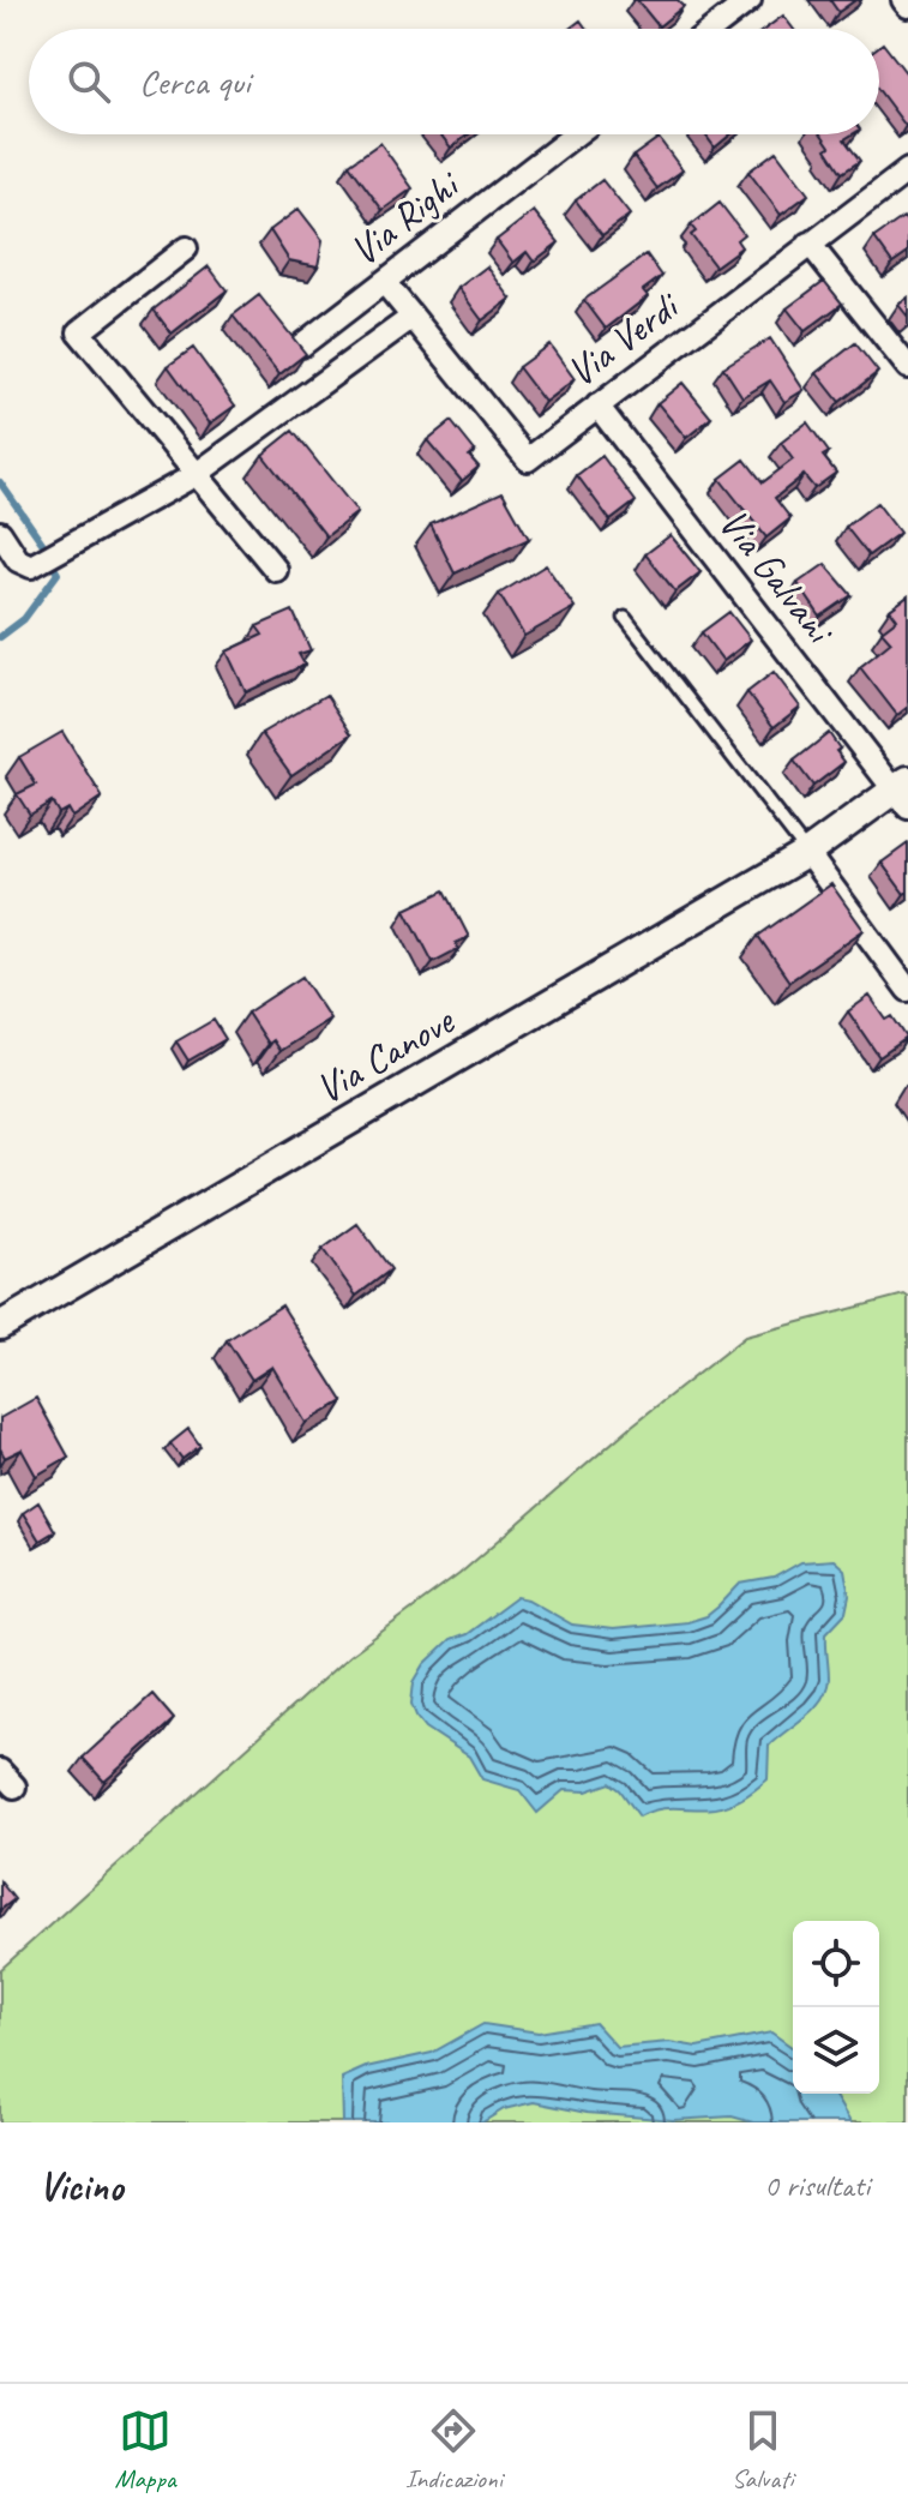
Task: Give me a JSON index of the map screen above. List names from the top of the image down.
{
  "streets": {
    "street": [
      "Via Righi",
      "Via Verdi",
      "Via Galvani",
      "Via Canove"
    ]
  },
  "crossings": [
    ["Via Righi", "Via Verdi"],
    ["Via Verdi", "Via Galvani"],
    ["Via Galvani", "Via Canove"]
  ],
  "page": {
    "search": "Cerca qui",
    "heading": ["Vicino", "0 risultati"],
    "nav": ["Mappa", "Indicazioni", "Salvati"]
  }
}
